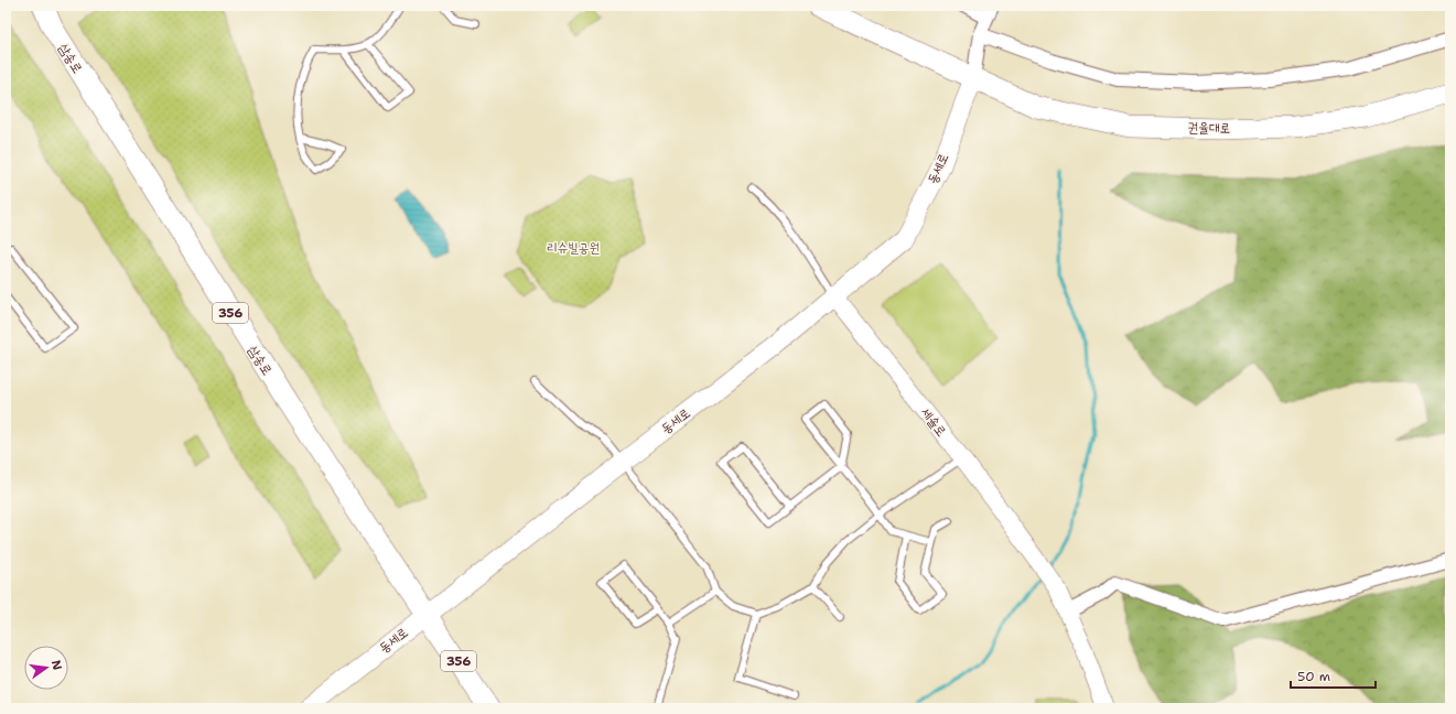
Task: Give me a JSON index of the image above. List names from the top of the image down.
{
  "streets": {
    "main road": [
      "삼송로",
      "권율대로",
      "동세로",
      "356"
    ],
    "street": ["세솔로"]
  },
  "crossings": [
    ["삼송로", "동세로"],
    ["권율대로", "동세로"],
    ["동세로", "세솔로"]
  ],
  "parks": ["리슈빌공원"],
  "scale_bar": "50 m",
  "north": "right"
}
